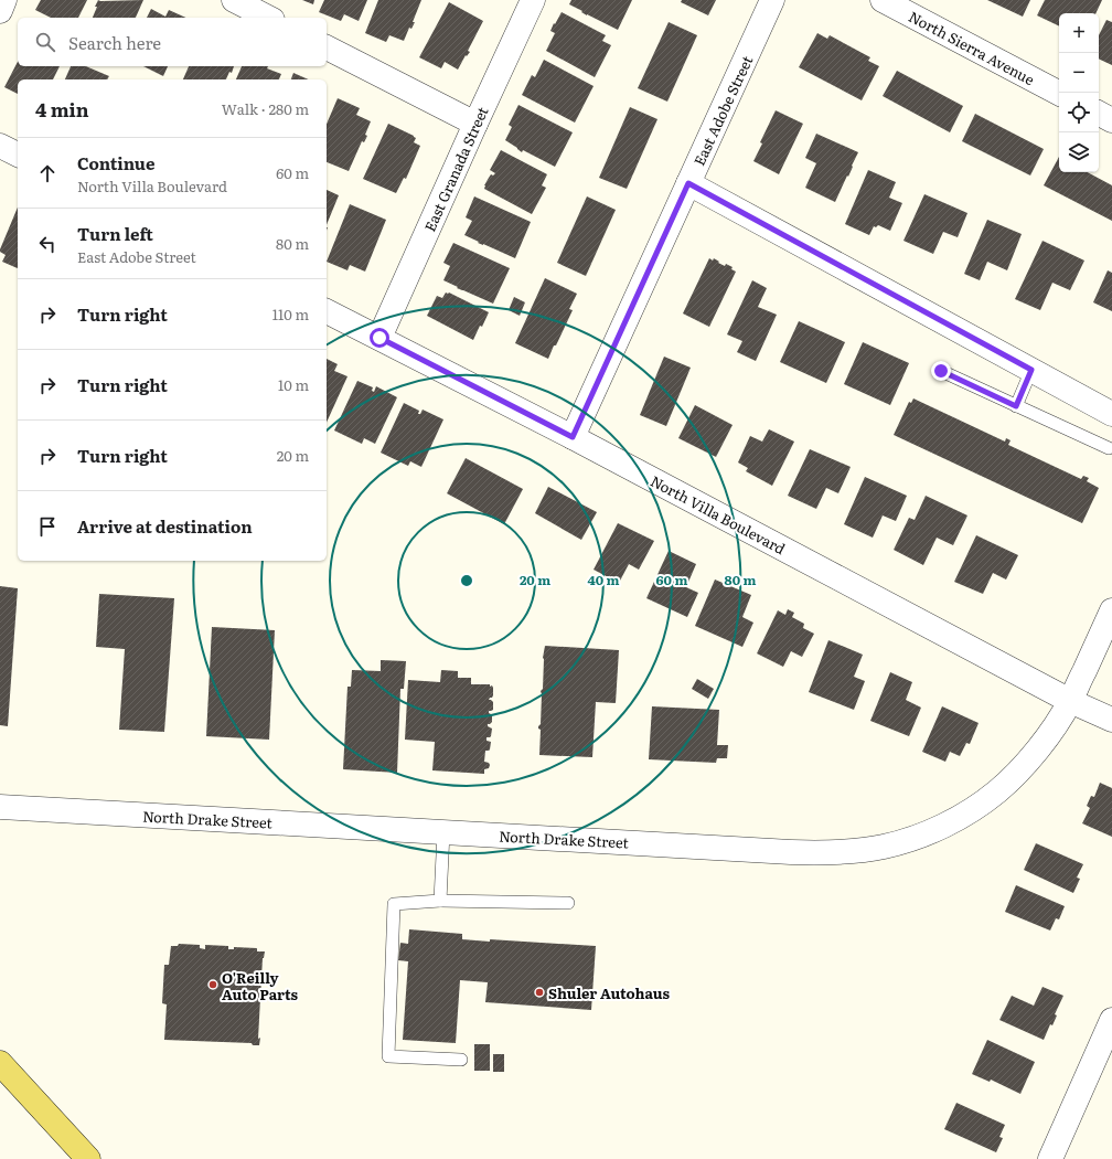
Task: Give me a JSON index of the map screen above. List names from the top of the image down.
{
  "streets": {
    "street": [
      "North Sierra Avenue",
      "East Adobe Street",
      "East Granada Street",
      "North Villa Boulevard",
      "North Drake Street"
    ]
  },
  "crossings": [
    ["East Adobe Street", "North Villa Boulevard"],
    ["East Granada Street", "North Villa Boulevard"],
    ["North Villa Boulevard", "North Drake Street"]
  ],
  "places": ["O'Reilly Auto Parts", "Shuler Autohaus"],
  "page": {
    "map_buttons": ["+", "−"],
    "search": "Search here",
    "heading": ["4 min", "Walk · 280 m"],
    "list": [
      ["Continue", "North Villa Boulevard", "60 m"],
      ["Turn left", "East Adobe Street", "80 m"],
      ["Turn right", "110 m"],
      ["Turn right", "10 m"],
      ["Turn right", "20 m"],
      "Arrive at destination"
    ]
  },
  "rings": [
    "20 m",
    "40 m",
    "60 m",
    "80 m"
  ]
}
